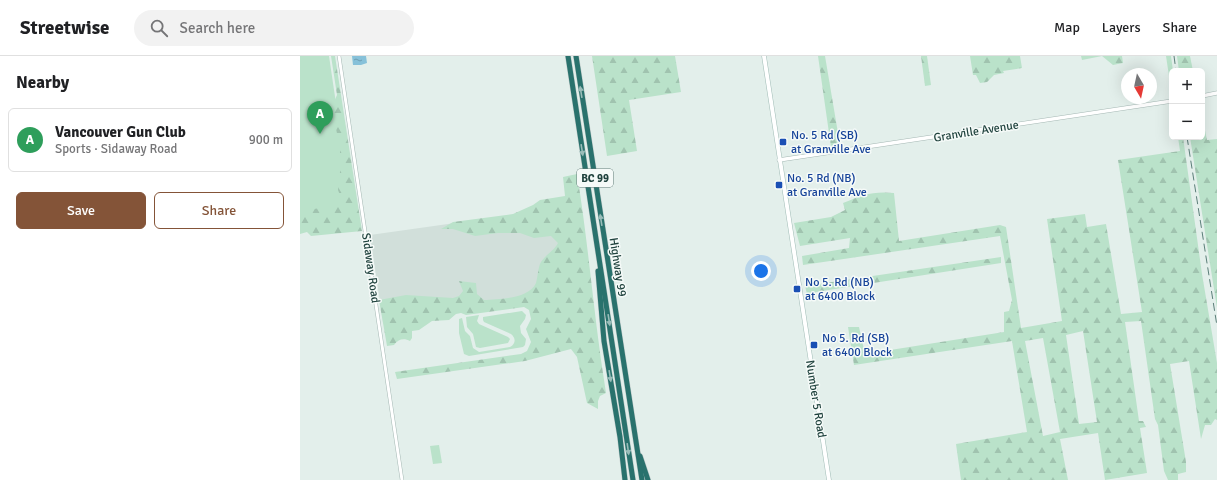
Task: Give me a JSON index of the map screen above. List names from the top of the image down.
{
  "streets": {
    "highway": ["BC 99", "Highway 99"],
    "main road": ["Number 5 Road"],
    "street": ["Granville Avenue", "Sidaway Road"]
  },
  "crossings": [
    ["Granville Avenue", "Number 5 Road"]
  ],
  "places": {
    "transit": [
      "No. 5 Rd (SB) at Granville Ave",
      "No. 5 Rd (NB) at Granville Ave",
      "No 5. Rd (NB) at 6400 Block",
      "No 5. Rd (SB) at 6400 Block"
    ]
  },
  "north": "bottom",
  "page": {
    "header": "Streetwise",
    "search": "Search here",
    "nav": ["Map", "Layers", "Share"],
    "heading": "Nearby",
    "map_buttons": ["+", "−"],
    "pins": "A",
    "list": [
      {
        "mark": "A",
        "name": "Vancouver Gun Club",
        "note": "Sports · Sidaway Road",
        "value": "900 m"
      }
    ],
    "buttons": ["Save", "Share"]
  }
}
